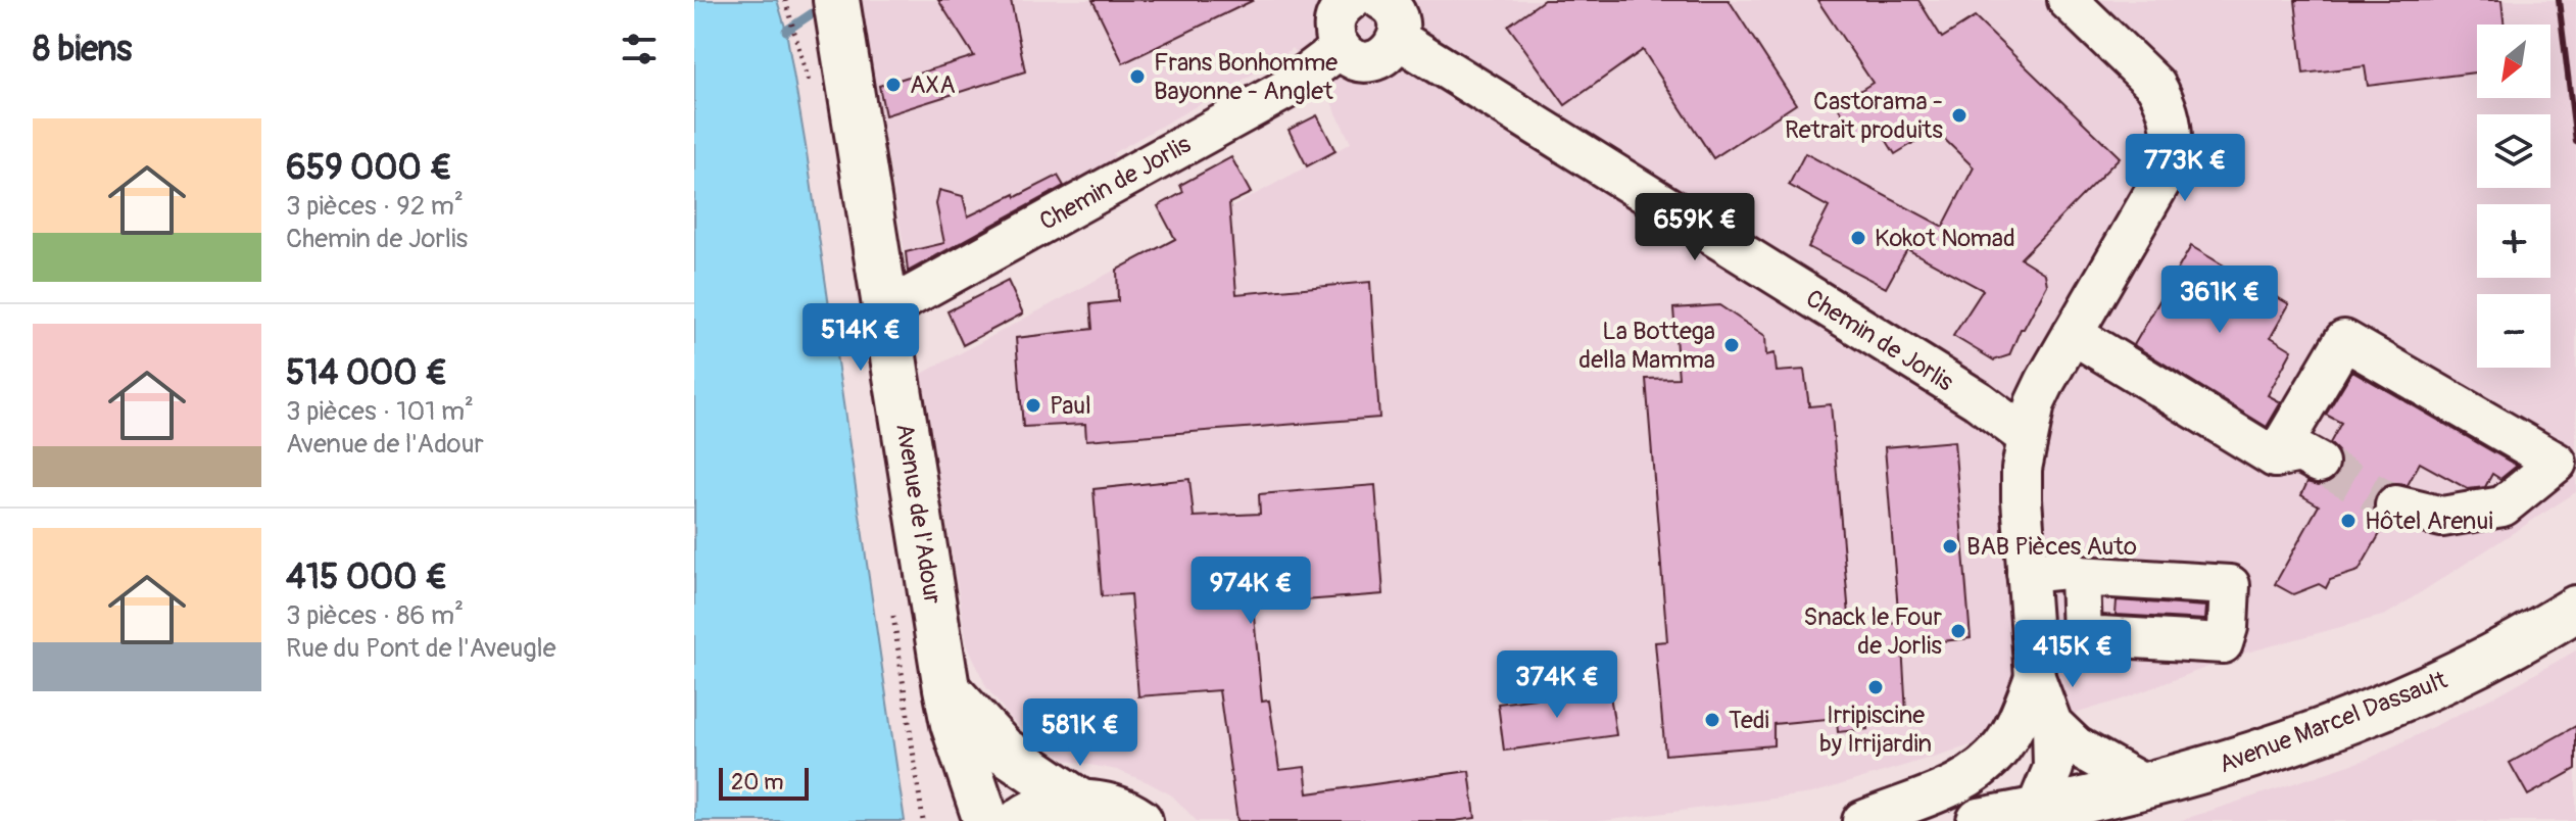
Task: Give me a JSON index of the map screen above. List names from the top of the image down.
{
  "streets": {
    "main road": ["Avenue de l'Adour", "Avenue Marcel Dassault"],
    "street": ["Chemin de Jorlis"]
  },
  "crossings": [
    ["Chemin de Jorlis", "Avenue de l'Adour"]
  ],
  "places": [
    "Frans Bonhomme Bayonne - Anglet",
    "AXA",
    "Castorama - Retrait produits",
    "Kokot Nomad",
    "La Bottega della Mamma",
    "Paul",
    "Hôtel Arenui",
    "BAB Pièces Auto",
    "Snack le Four de Jorlis",
    "Irripiscine by Irrijardin",
    "Tedi"
  ],
  "scale_bar": "20 m",
  "north": "bottom left",
  "page": {
    "heading": "8 biens",
    "map_buttons": ["+", "−"],
    "list": [
      {
        "name": "659 000 €",
        "note": "3 pièces · 92 m² · Chemin de Jorlis"
      },
      {
        "name": "514 000 €",
        "note": "3 pièces · 101 m² · Avenue de l'Adour"
      },
      {
        "name": "415 000 €",
        "note": "3 pièces · 86 m² · Rue du Pont de l'Aveugle"
      }
    ],
    "price": [
      "773K €",
      "659K €",
      "361K €",
      "514K €",
      "974K €",
      "415K €",
      "374K €",
      "581K €"
    ],
    "scale": "20 m"
  }
}
